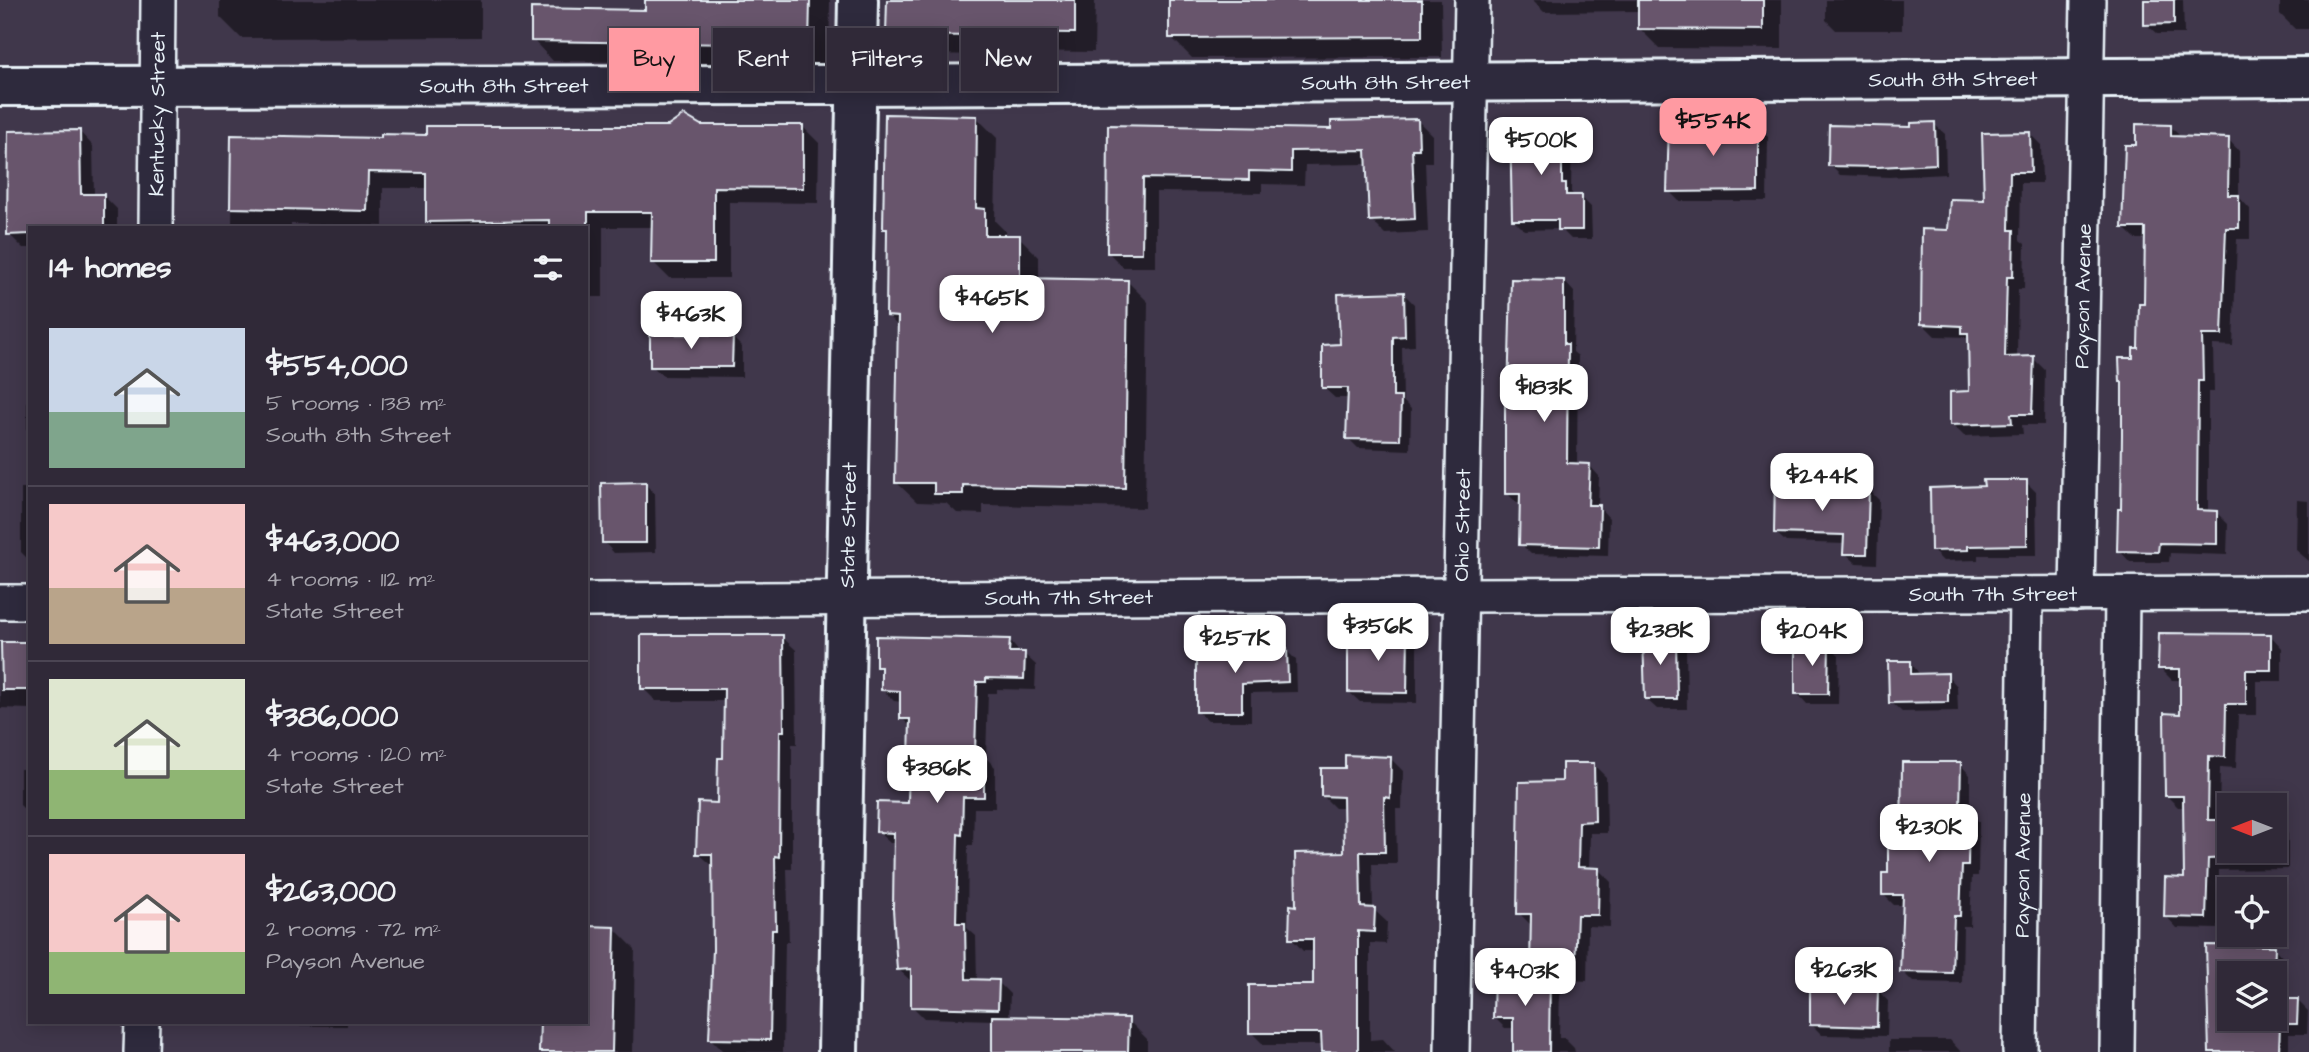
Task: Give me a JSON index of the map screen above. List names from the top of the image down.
{
  "streets": {
    "street": [
      "South 8th Street",
      "Kentucky Street",
      "Payson Avenue",
      "State Street",
      "Ohio Street",
      "South 7th Street"
    ]
  },
  "crossings": [
    ["South 8th Street", "Kentucky Street"],
    ["South 8th Street", "Payson Avenue"],
    ["South 8th Street", "Ohio Street"],
    ["Payson Avenue", "South 7th Street"],
    ["State Street", "South 7th Street"],
    ["Ohio Street", "South 7th Street"]
  ],
  "north": "left",
  "page": {
    "chip": [
      "Buy",
      "Rent",
      "Filters",
      "New"
    ],
    "price": [
      "$554K",
      "$500K",
      "$465K",
      "$463K",
      "$183K",
      "$244K",
      "$356K",
      "$238K",
      "$204K",
      "$257K",
      "$386K",
      "$230K",
      "$263K",
      "$403K"
    ],
    "heading": "14 homes",
    "list": [
      {
        "name": "$554,000",
        "note": "5 rooms · 138 m² · South 8th Street"
      },
      {
        "name": "$463,000",
        "note": "4 rooms · 112 m² · State Street"
      },
      {
        "name": "$386,000",
        "note": "4 rooms · 120 m² · State Street"
      },
      {
        "name": "$263,000",
        "note": "2 rooms · 72 m² · Payson Avenue"
      }
    ]
  }
}
